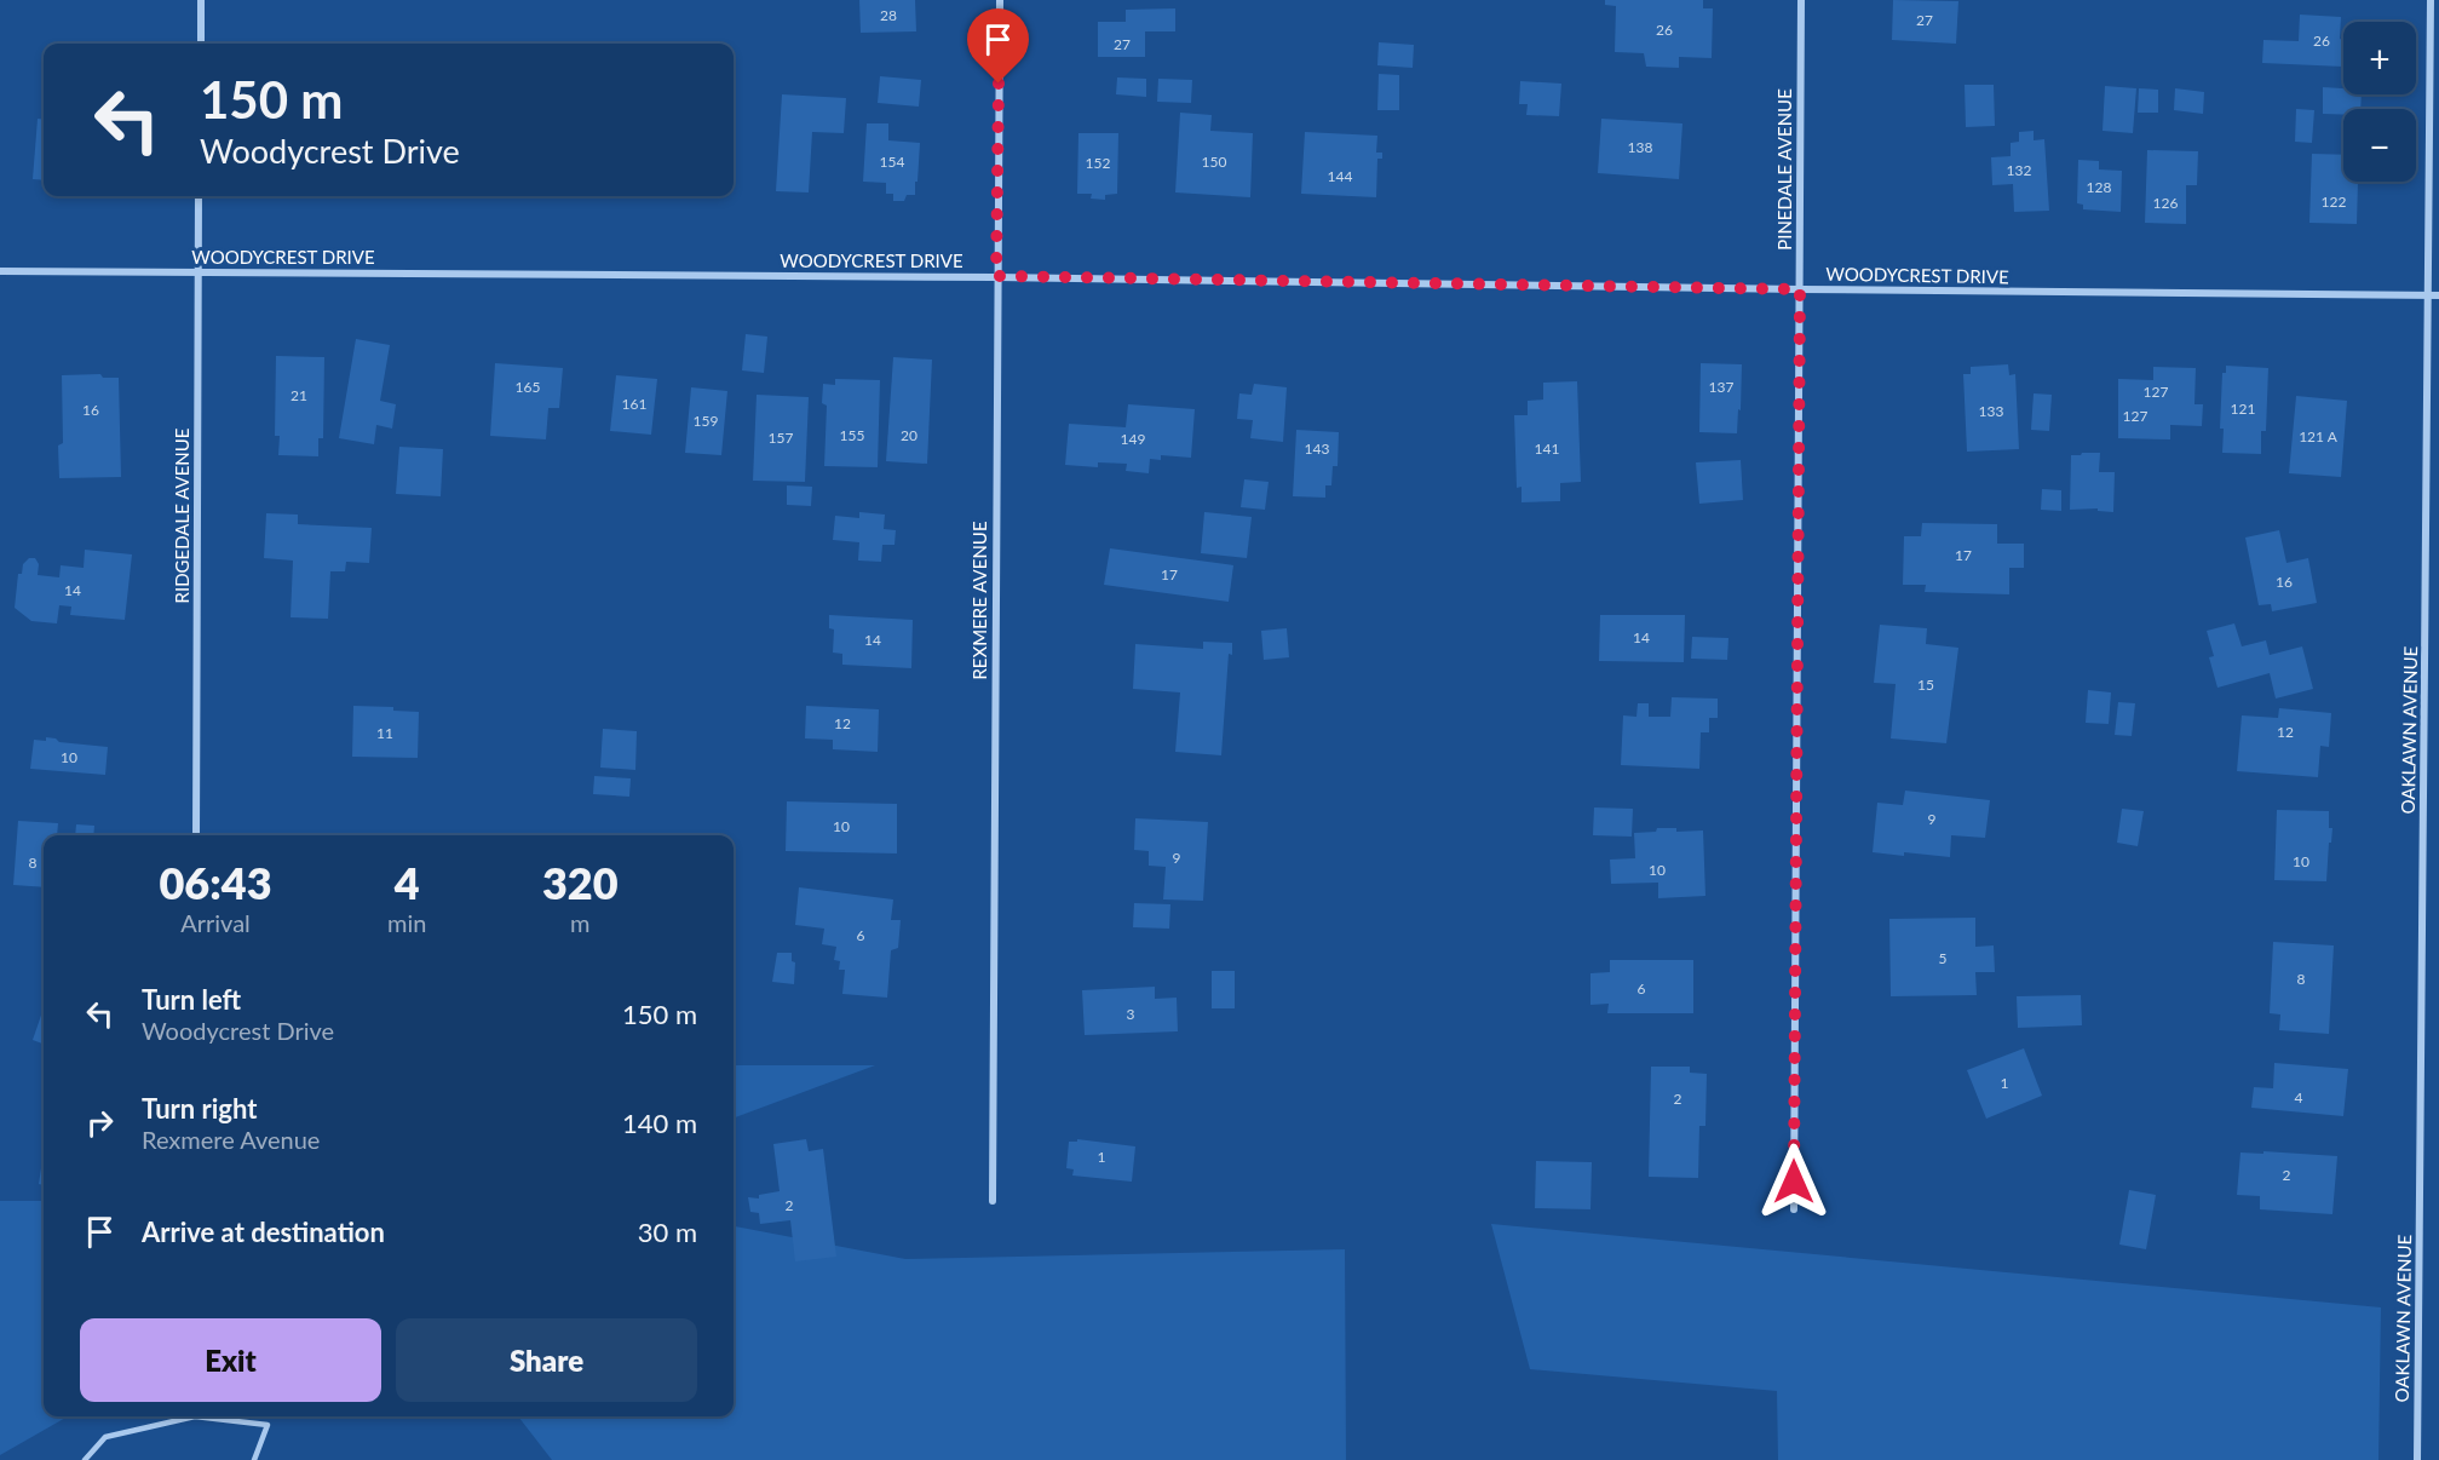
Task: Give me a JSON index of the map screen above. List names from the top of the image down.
{
  "streets": {
    "street": [
      "PINEDALE AVENUE",
      "WOODYCREST DRIVE",
      "RIDGEDALE AVENUE",
      "REXMERE AVENUE",
      "OAKLAWN AVENUE"
    ]
  },
  "crossings": [
    ["PINEDALE AVENUE", "WOODYCREST DRIVE"],
    ["WOODYCREST DRIVE", "RIDGEDALE AVENUE"],
    ["WOODYCREST DRIVE", "REXMERE AVENUE"],
    ["WOODYCREST DRIVE", "OAKLAWN AVENUE"]
  ],
  "house_numbers": [
    "28",
    "27",
    "26",
    "26",
    "27",
    "138",
    "154",
    "150",
    "152",
    "132",
    "144",
    "128",
    "122",
    "126",
    "165",
    "137",
    "127",
    "21",
    "161",
    "121",
    "16",
    "133",
    "127",
    "159",
    "155",
    "20",
    "121 A",
    "157",
    "149",
    "143",
    "141",
    "17",
    "17",
    "16",
    "14",
    "14",
    "14",
    "15",
    "12",
    "12",
    "11",
    "10",
    "9",
    "10",
    "9",
    "10",
    "8",
    "10",
    "6",
    "5",
    "8",
    "6",
    "3",
    "1",
    "4",
    "2",
    "1",
    "2",
    "2"
  ],
  "page": {
    "map_buttons": ["+", "−"],
    "turn": ["150 m", "Woodycrest Drive"],
    "eta": [
      "06:43",
      "Arrival",
      "4",
      "min",
      "320",
      "m"
    ],
    "list": [
      {
        "name": "Turn left",
        "note": "Woodycrest Drive",
        "value": "150 m"
      },
      {
        "name": "Turn right",
        "note": "Rexmere Avenue",
        "value": "140 m"
      },
      {
        "name": "Arrive at destination",
        "value": "30 m"
      }
    ],
    "buttons": ["Exit", "Share"]
  }
}
